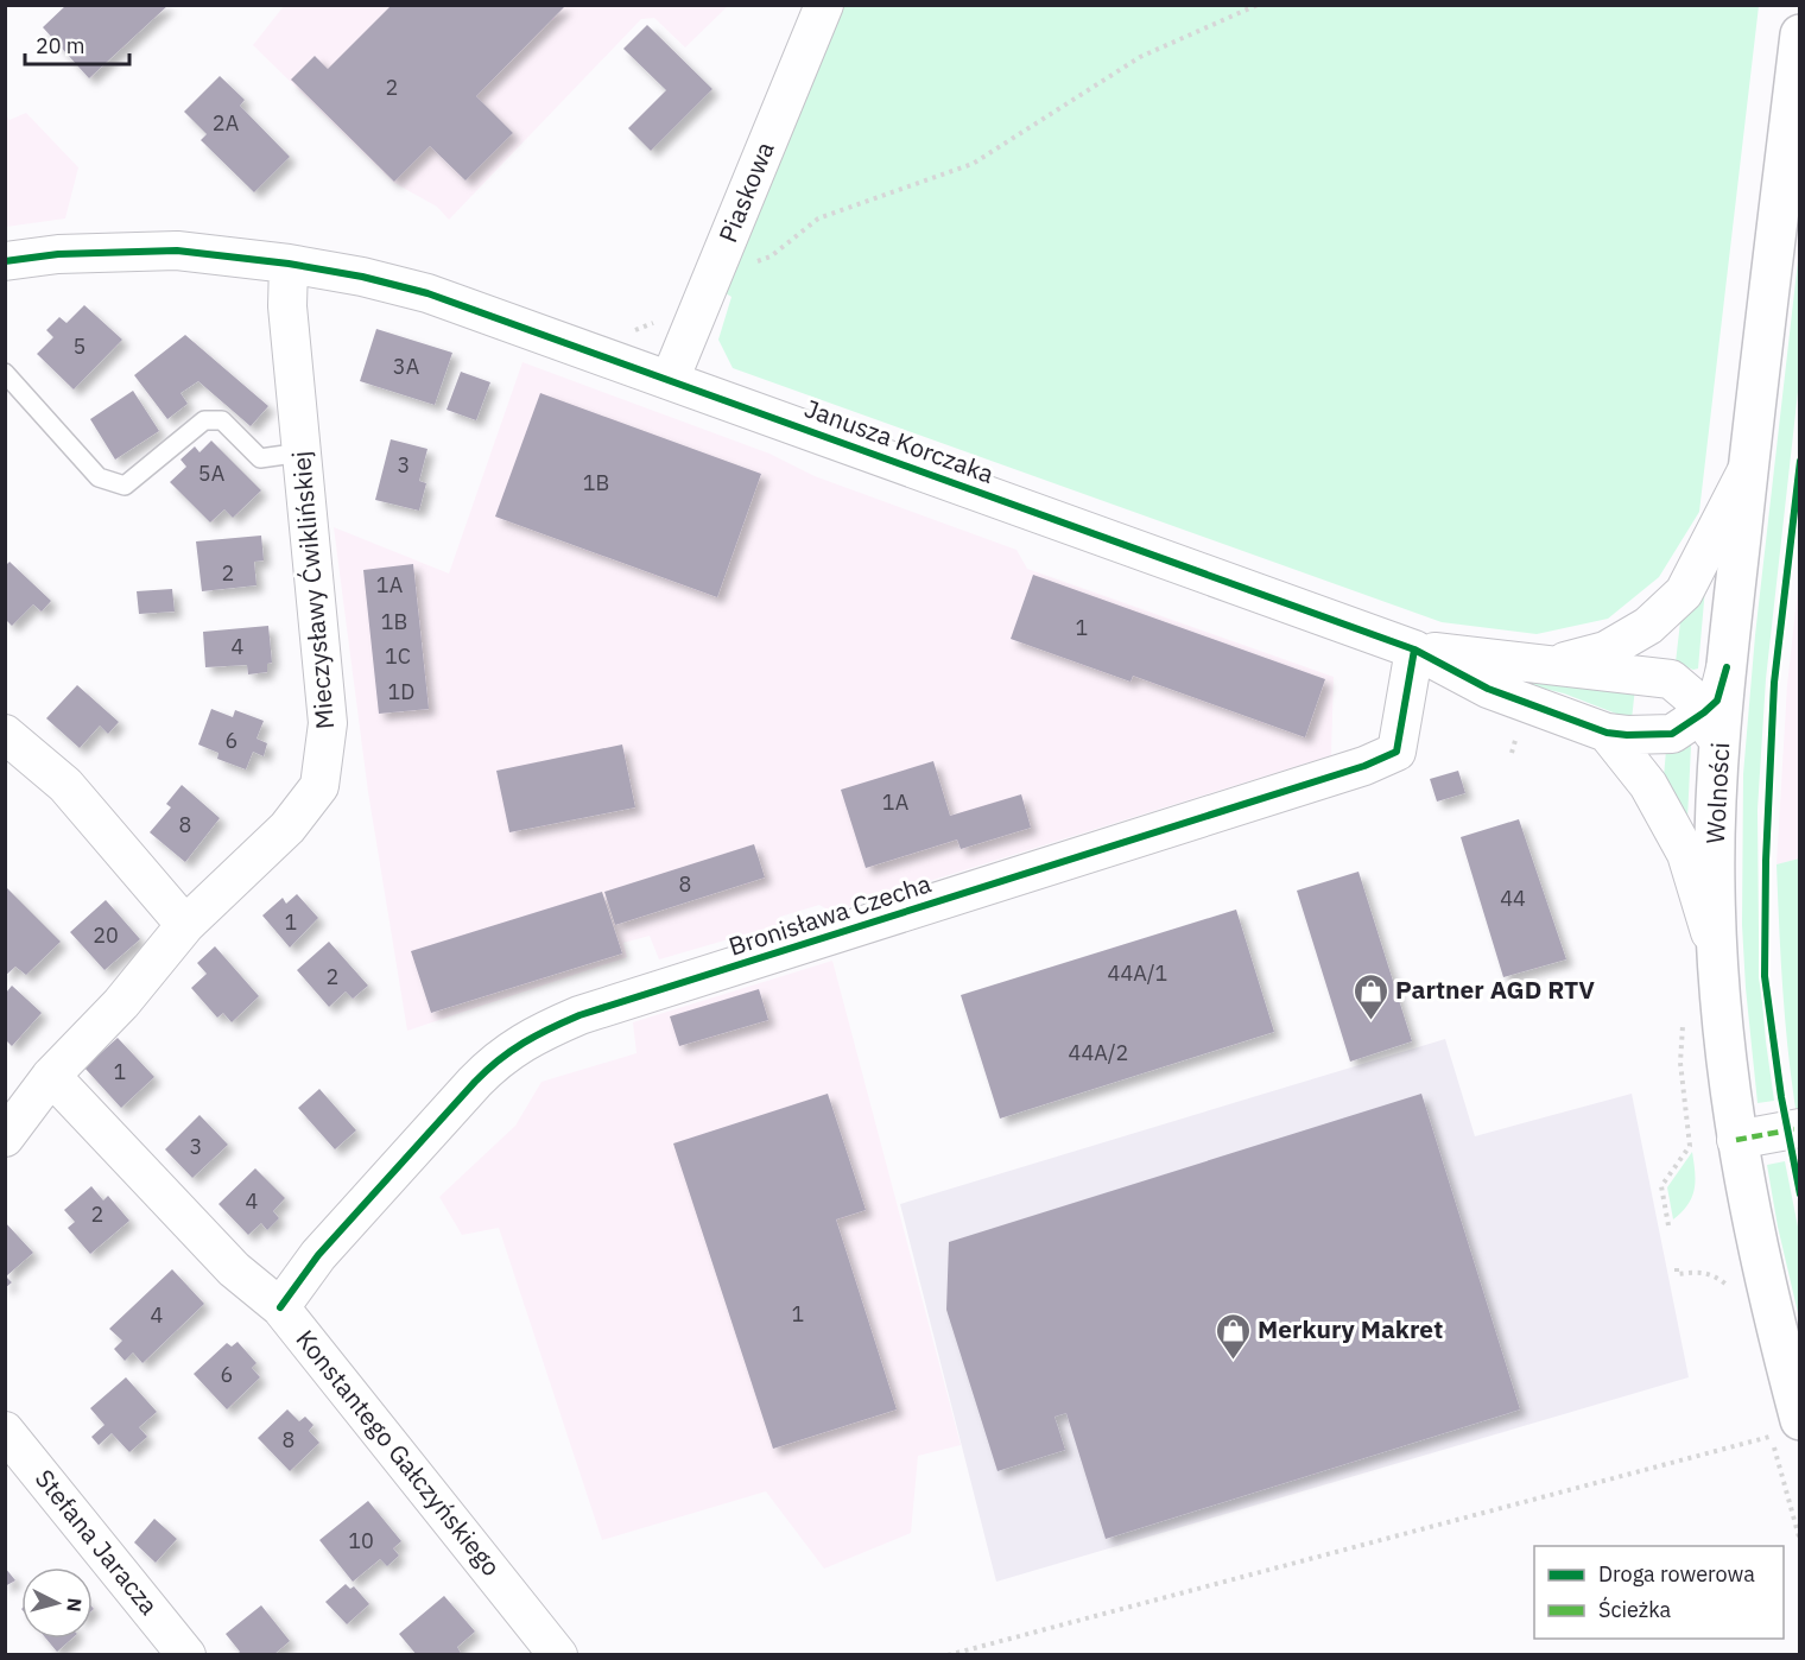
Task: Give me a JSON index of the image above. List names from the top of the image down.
{
  "streets": {
    "main road": ["Wolności"],
    "street": [
      "Piaskowa",
      "Janusza Korczaka",
      "Mieczysławy Ćwiklińskiej",
      "Bronisława Czecha",
      "Konstantego Gałczyńskiego",
      "Stefana Jaracza"
    ]
  },
  "crossings": [
    ["Piaskowa", "Janusza Korczaka"],
    ["Janusza Korczaka", "Mieczysławy Ćwiklińskiej"],
    ["Janusza Korczaka", "Wolności"],
    ["Janusza Korczaka", "Bronisława Czecha"],
    ["Mieczysławy Ćwiklińskiej", "Konstantego Gałczyńskiego"],
    ["Bronisława Czecha", "Konstantego Gałczyńskiego"]
  ],
  "places": {
    "shop": ["Partner AGD RTV", "Merkury Makret"]
  },
  "house_numbers": [
    "2",
    "2A",
    "5",
    "3A",
    "3",
    "5A",
    "1B",
    "2",
    "1A",
    "1B",
    "1",
    "4",
    "1C",
    "1D",
    "6",
    "1A",
    "8",
    "8",
    "44",
    "1",
    "20",
    "44A/1",
    "2",
    "44A/2",
    "1",
    "3",
    "4",
    "2",
    "1",
    "4",
    "6",
    "8",
    "10"
  ],
  "legend": ["Droga rowerowa", "Ścieżka"],
  "scale_bar": "20 m",
  "north": "right"
}
